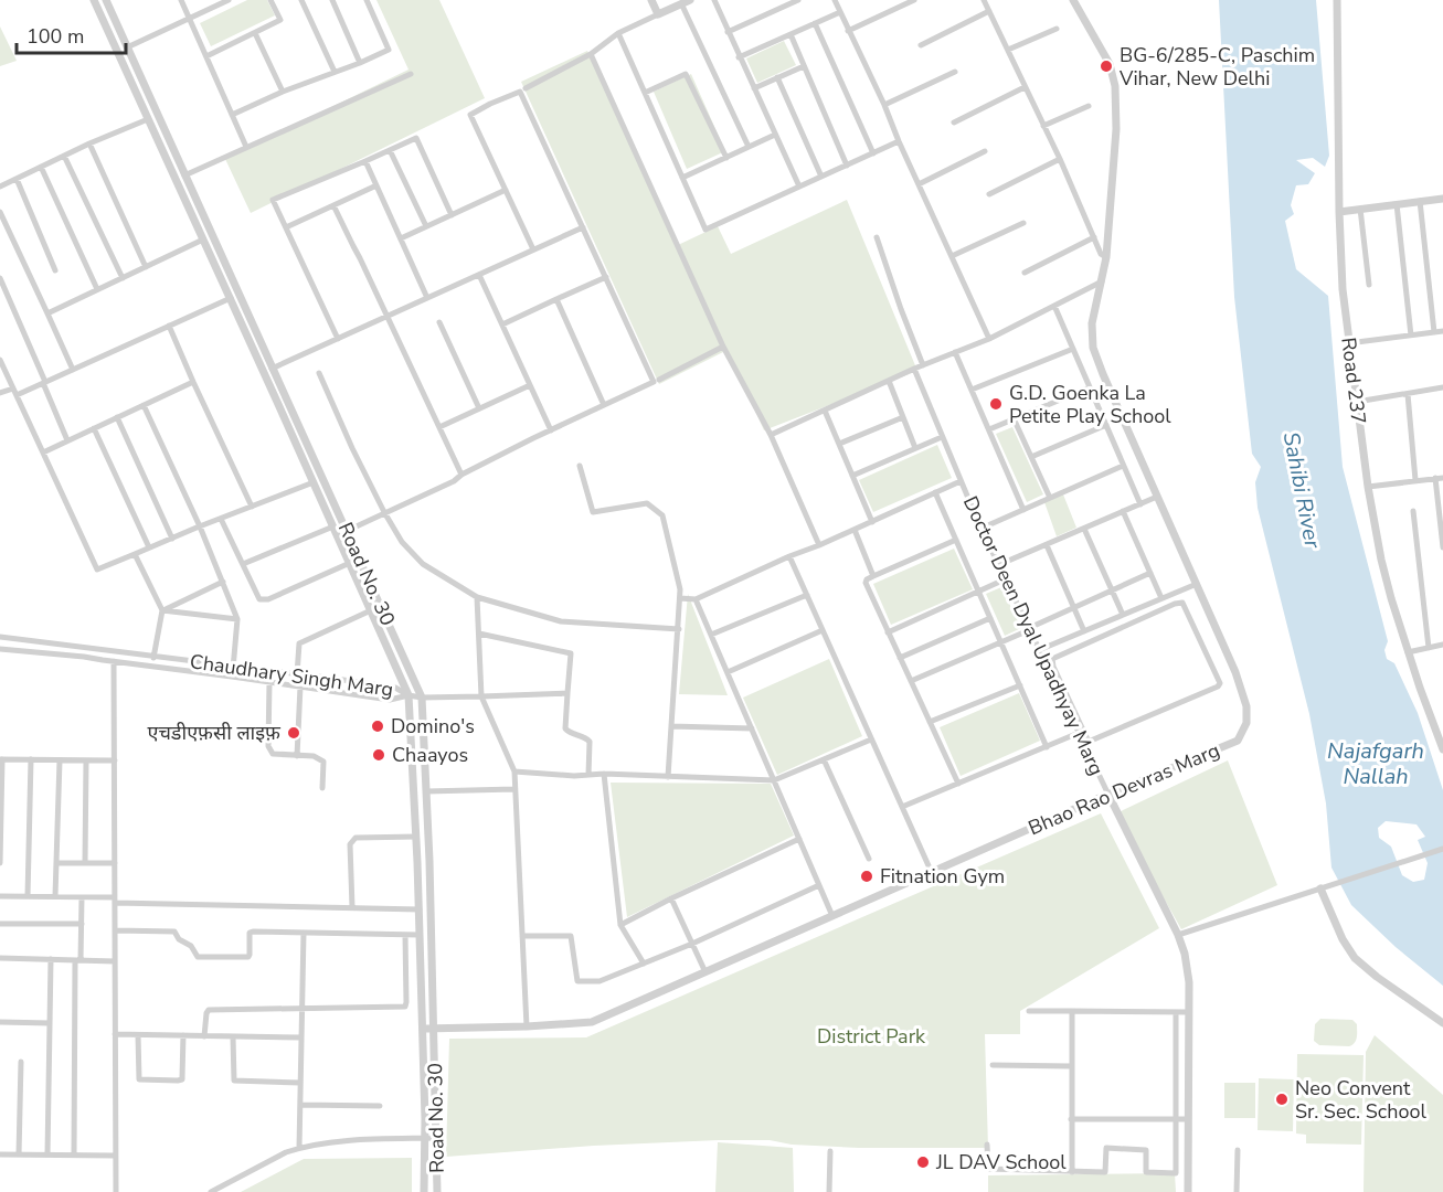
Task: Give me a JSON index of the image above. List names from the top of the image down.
{
  "streets": {
    "street": [
      "Road 237",
      "Road No. 30",
      "Doctor Deen Dyal Upadhyay Marg",
      "Chaudhary Singh Marg",
      "Bhao Rao Devras Marg"
    ]
  },
  "crossings": [
    ["Road No. 30", "Chaudhary Singh Marg"],
    ["Road No. 30", "Bhao Rao Devras Marg"],
    ["Doctor Deen Dyal Upadhyay Marg", "Bhao Rao Devras Marg"]
  ],
  "water": ["Sahibi River", "Najafgarh Nallah"],
  "parks": ["District Park"],
  "places": [
    "BG-6/285-C, Paschim Vihar, New Delhi",
    "G.D. Goenka La Petite Play School",
    "Domino's",
    "एचडीएफ़सी लाइफ़",
    "Chaayos",
    "Fitnation Gym",
    "Neo Convent Sr. Sec. School",
    "JL DAV School"
  ],
  "scale_bar": "100 m"
}
